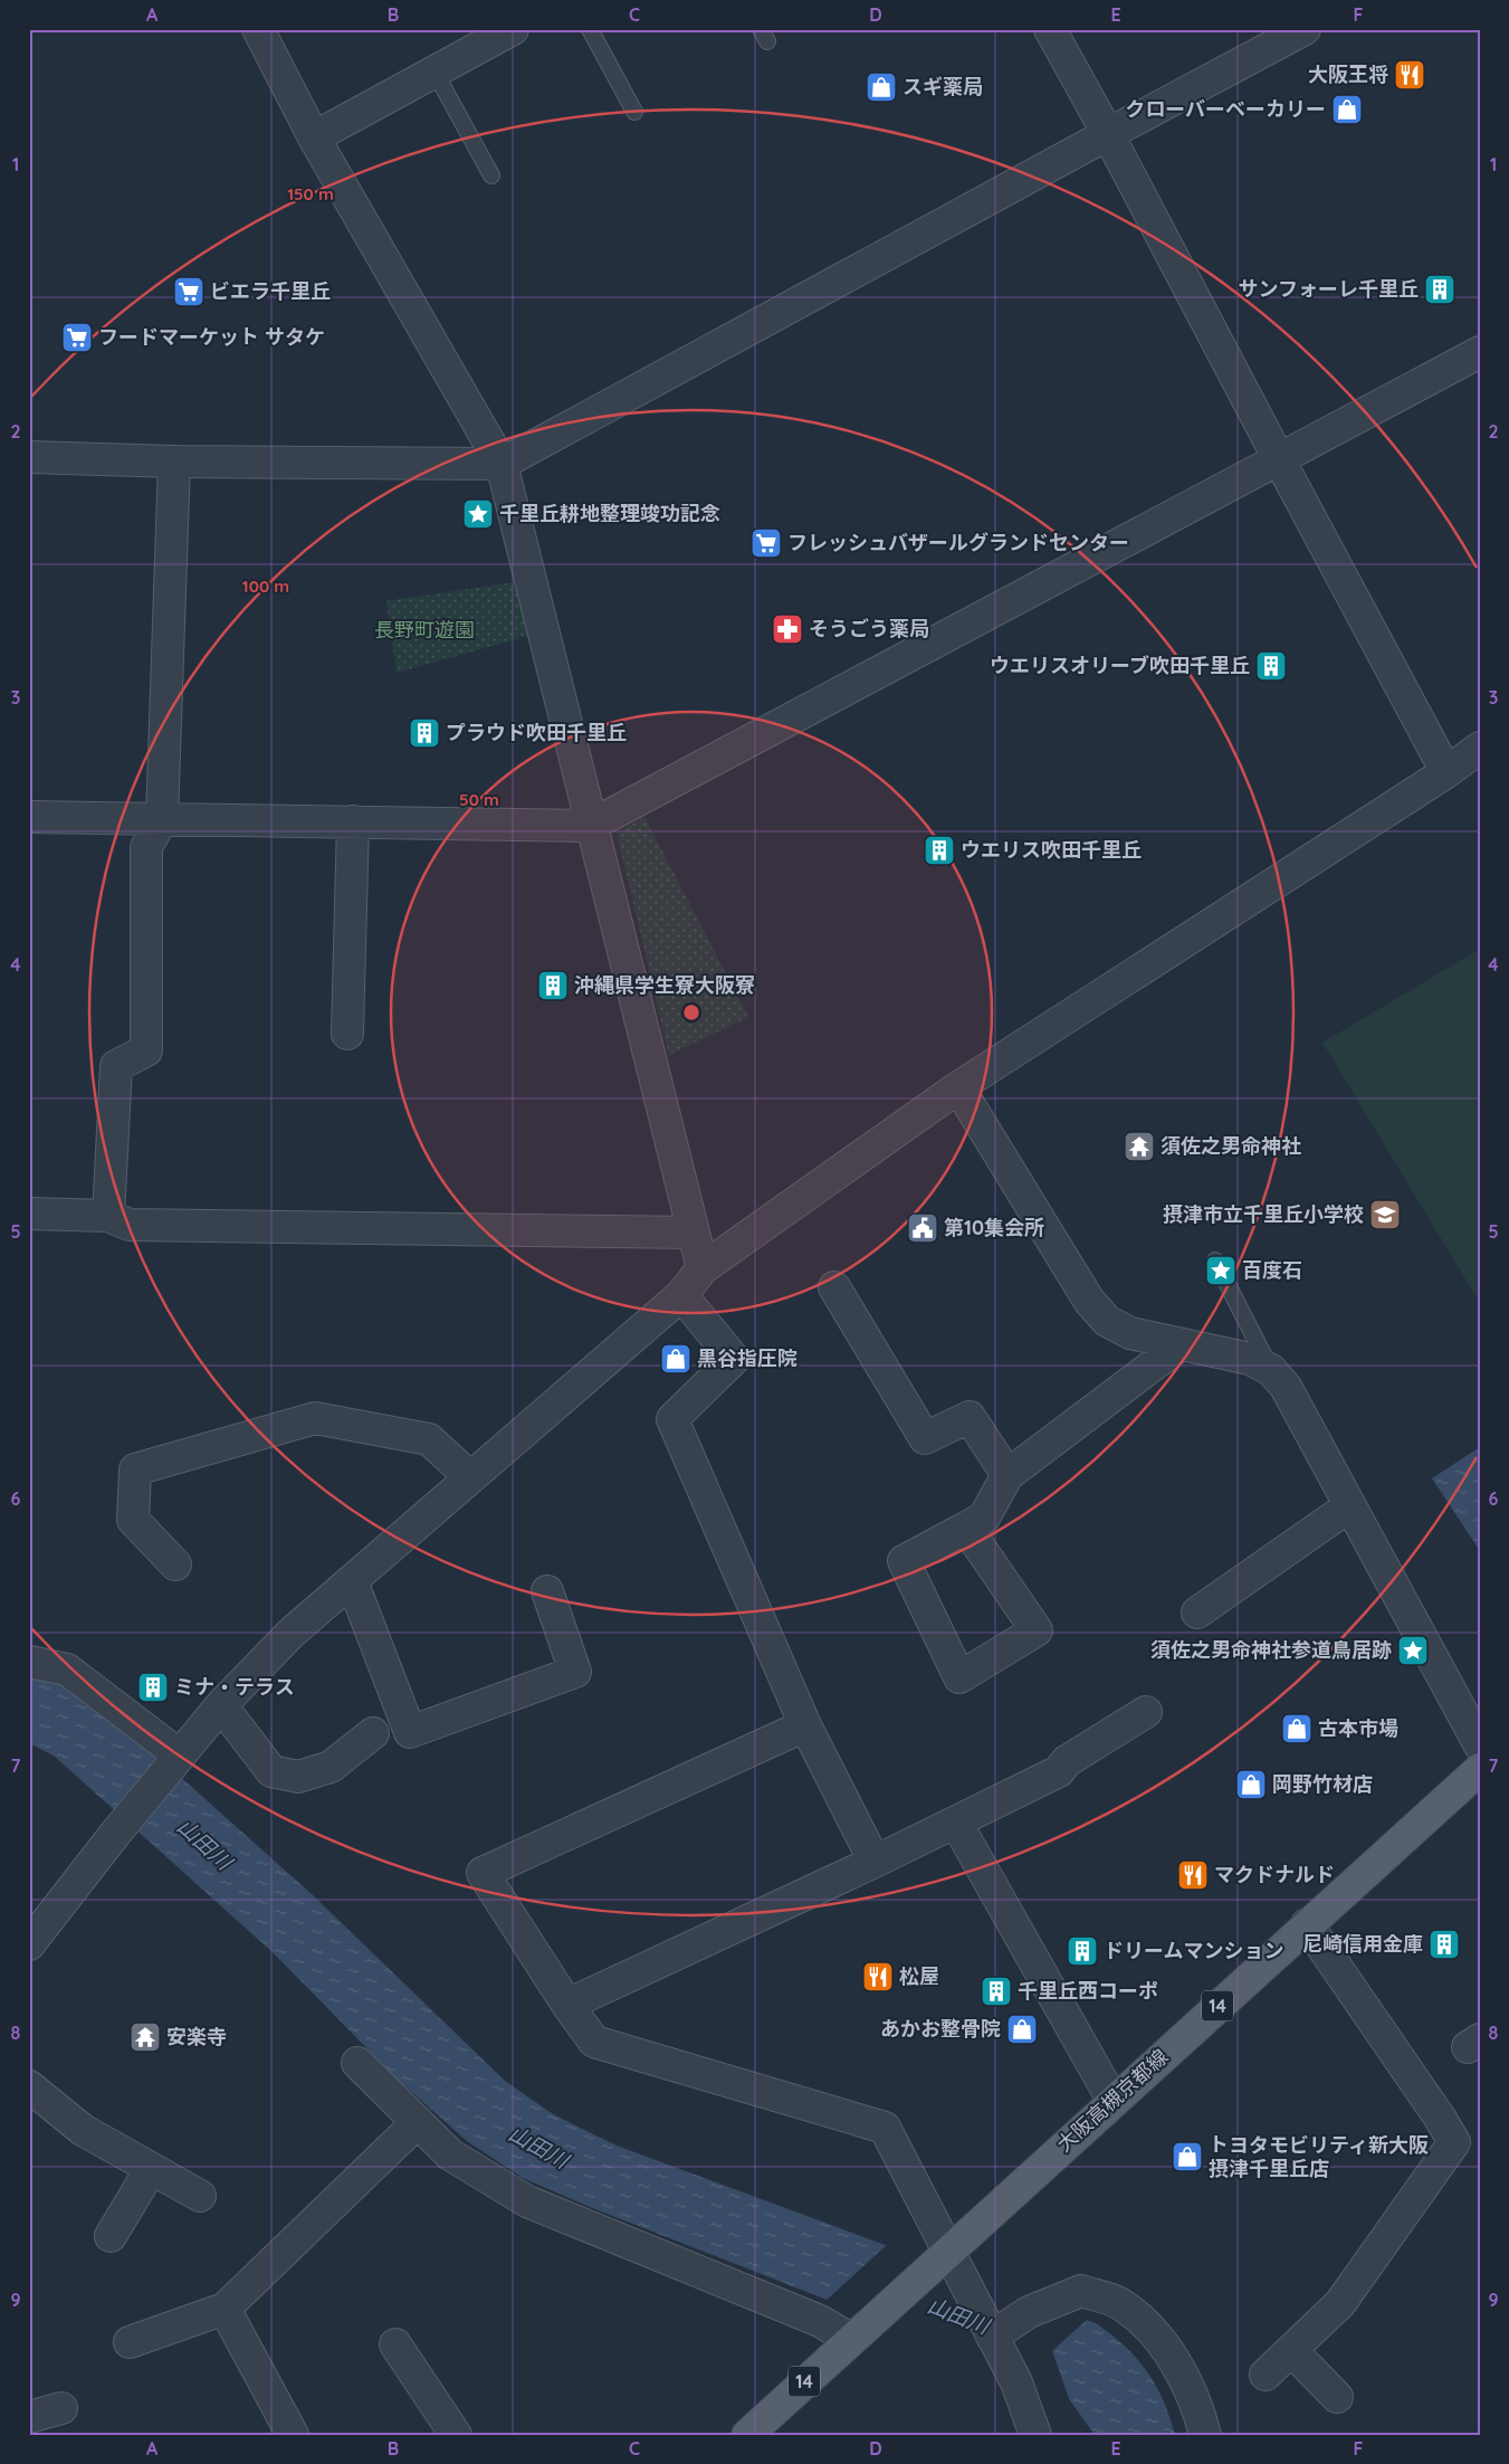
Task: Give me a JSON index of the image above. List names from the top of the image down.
{
  "streets": {
    "main road": ["14", "大阪高槻京都線"]
  },
  "water": ["山田川"],
  "parks": ["長野町遊園"],
  "places": {
    "restaurant": ["大阪王将", "マクドナルド", "松屋"],
    "shop": [
      "スギ薬局",
      "クローバーベーカリー",
      "黒谷指圧院",
      "古本市場",
      "岡野竹材店",
      "あかお整骨院",
      "トヨタモビリティ新大阪 摂津千里丘店"
    ],
    "building": [
      "サンフォーレ千里丘",
      "ウエリスオリーブ吹田千里丘",
      "プラウド吹田千里丘",
      "ウエリス吹田千里丘",
      "沖縄県学生寮大阪寮",
      "ミナ・テラス",
      "尼崎信用金庫",
      "ドリームマンション",
      "千里丘西コーポ"
    ],
    "supermarket": ["ビエラ千里丘", "フードマーケット サタケ", "フレッシュバザールグランドセンター"],
    "place": ["千里丘耕地整理竣功記念", "百度石", "須佐之男命神社参道鳥居跡"],
    "pharmacy": ["そうごう薬局"],
    "temple": ["須佐之男命神社", "安楽寺"],
    "school or university": ["摂津市立千里丘小学校"],
    "public building": ["第10集会所"]
  },
  "grid": {
    "columns": [
      "A",
      "B",
      "C",
      "D",
      "E",
      "F"
    ],
    "rows": [
      "1",
      "2",
      "3",
      "4",
      "5",
      "6",
      "7",
      "8",
      "9"
    ]
  },
  "rings": ["150 m", "100 m", "50 m"]
}
